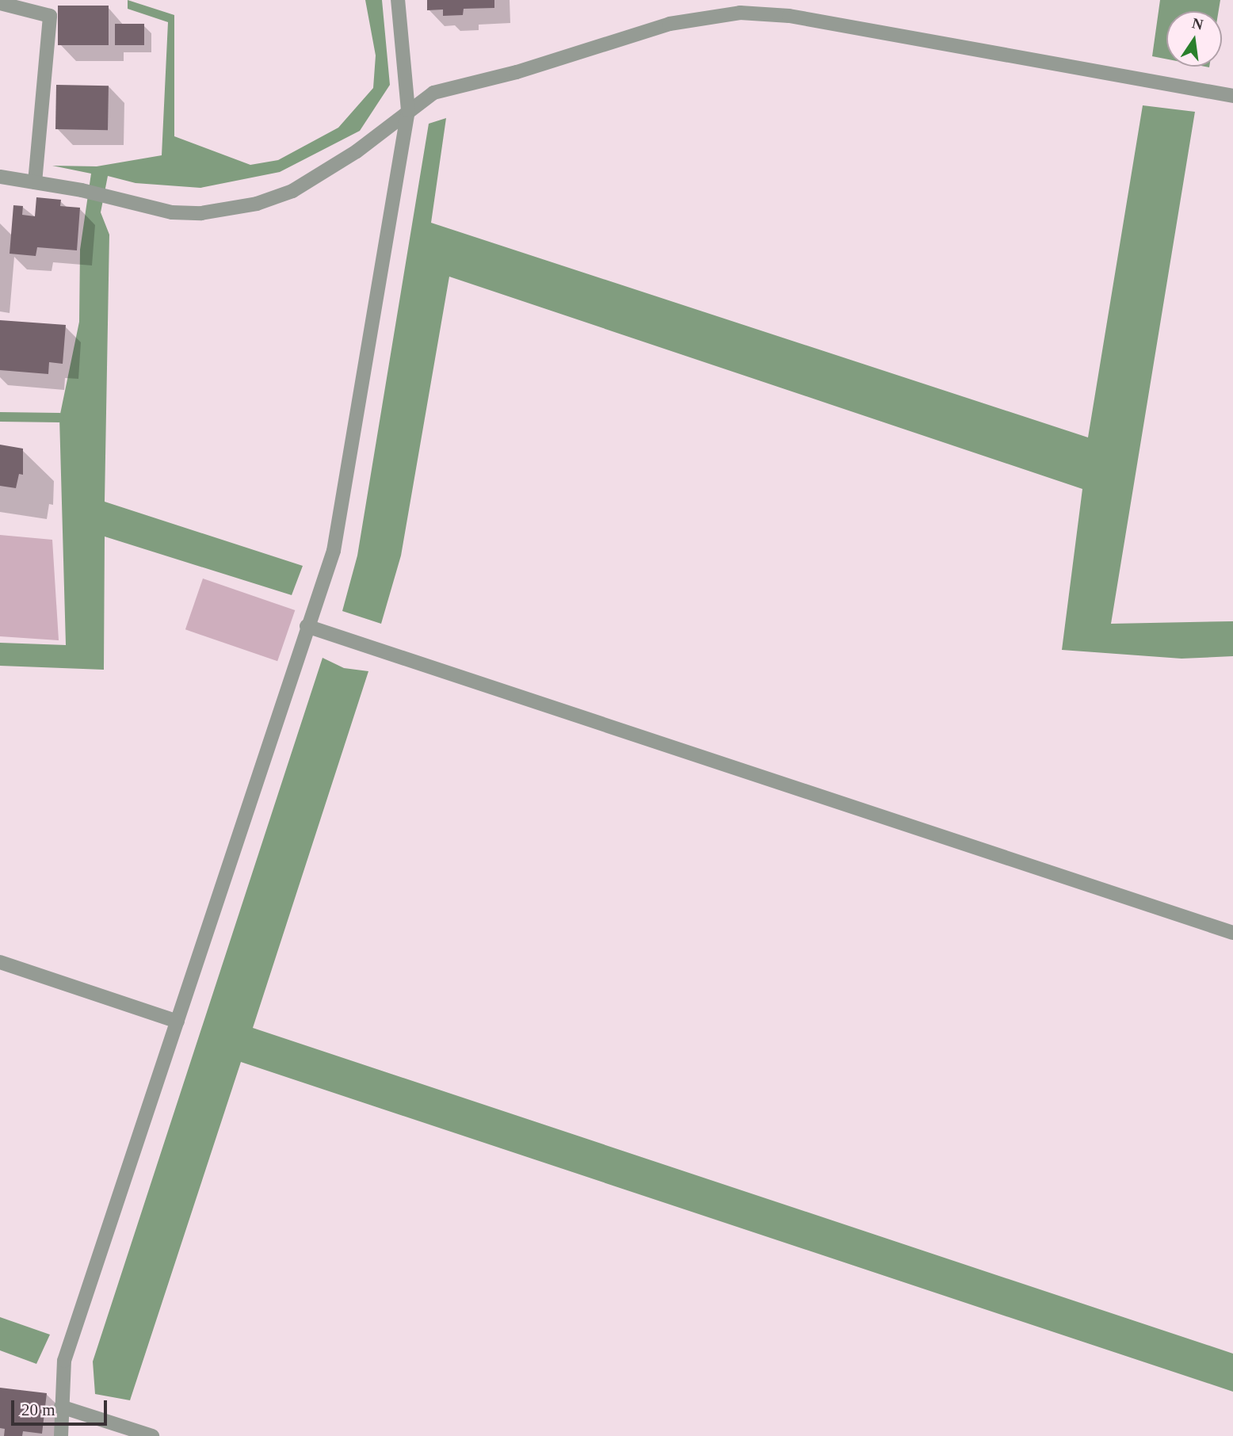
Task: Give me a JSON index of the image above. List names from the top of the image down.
{
  "scale_bar": "20 m",
  "north": "top"
}
